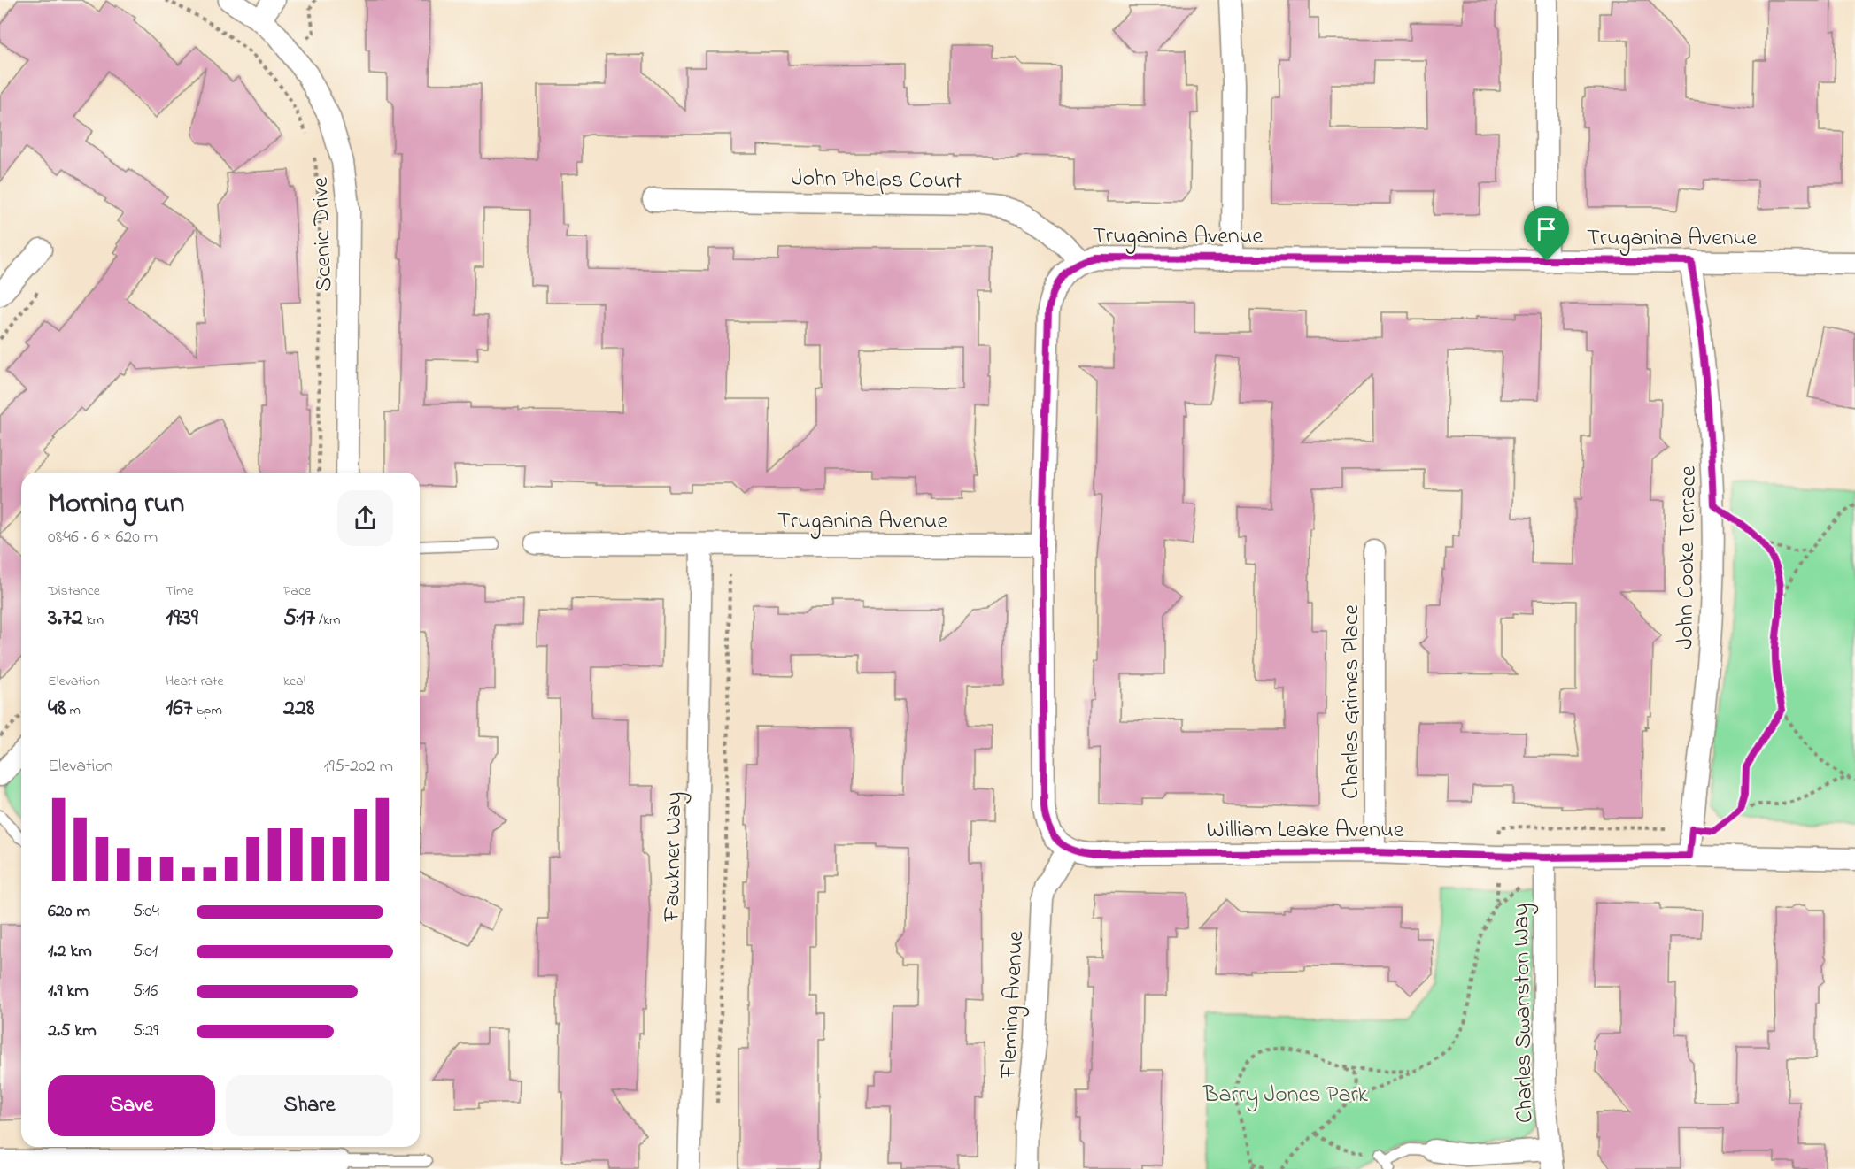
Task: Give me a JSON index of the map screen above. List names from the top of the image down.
{
  "streets": {
    "street": [
      "John Phelps Court",
      "Scenic Drive",
      "Truganina Avenue",
      "John Cooke Terrace",
      "Charles Grimes Place",
      "William Leake Avenue",
      "Fawkner Way",
      "Fleming Avenue",
      "Charles Swanston Way"
    ]
  },
  "crossings": [
    ["John Phelps Court", "Truganina Avenue"],
    ["Truganina Avenue", "John Cooke Terrace"],
    ["Truganina Avenue", "Fawkner Way"],
    ["John Cooke Terrace", "William Leake Avenue"],
    ["Charles Grimes Place", "William Leake Avenue"],
    ["William Leake Avenue", "Fleming Avenue"],
    ["William Leake Avenue", "Charles Swanston Way"]
  ],
  "parks": ["Barry Jones Park"],
  "page": {
    "heading": ["Morning run", "08:46 · 6 × 620 m"],
    "stats": [
      ["Distance", "3.72 km"],
      ["Time", "19:39"],
      ["Pace", "5:17 /km"],
      ["Elevation", "48 m"],
      ["Heart rate", "167 bpm"],
      ["kcal", "228"]
    ],
    "chart": ["Elevation", "195–202 m"],
    "list": [
      {
        "name": "620 m",
        "note": "5:04"
      },
      {
        "name": "1.2 km",
        "note": "5:01"
      },
      {
        "name": "1.9 km",
        "note": "5:16"
      },
      {
        "name": "2.5 km",
        "note": "5:29"
      }
    ],
    "buttons": ["Save", "Share"]
  }
}
